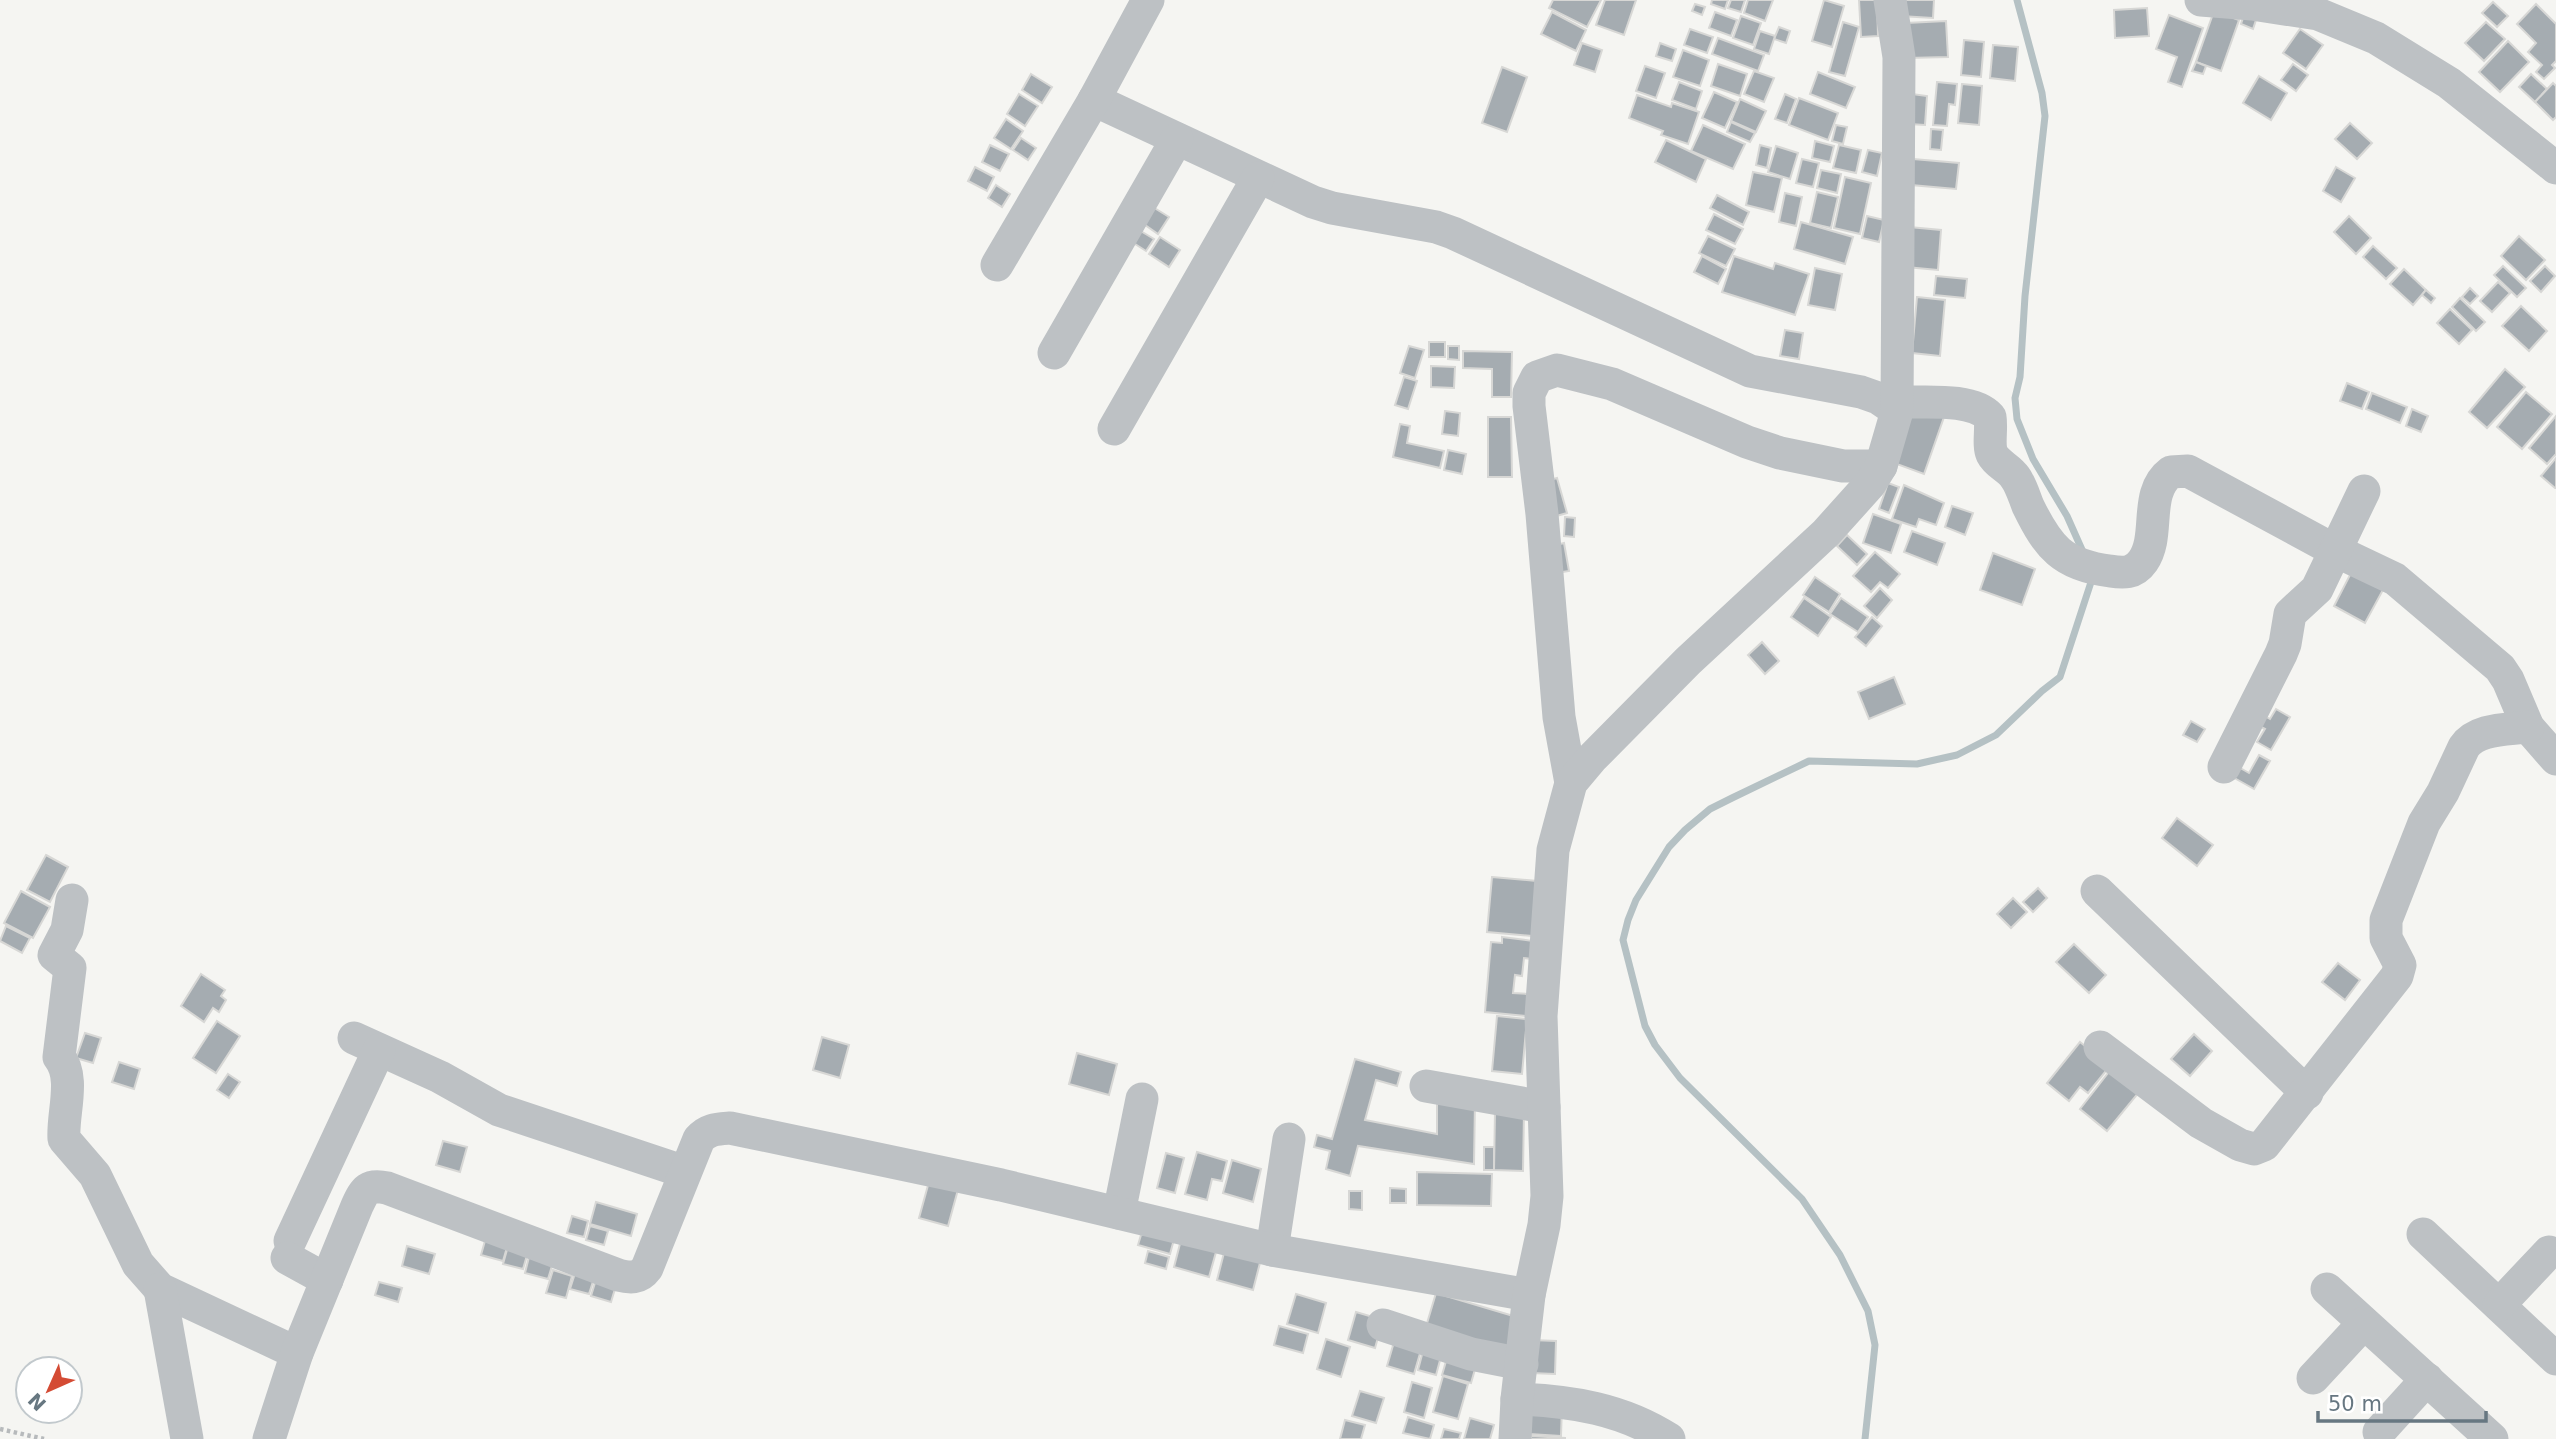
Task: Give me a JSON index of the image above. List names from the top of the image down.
{
  "scale_bar": "50 m",
  "north": "bottom left"
}
